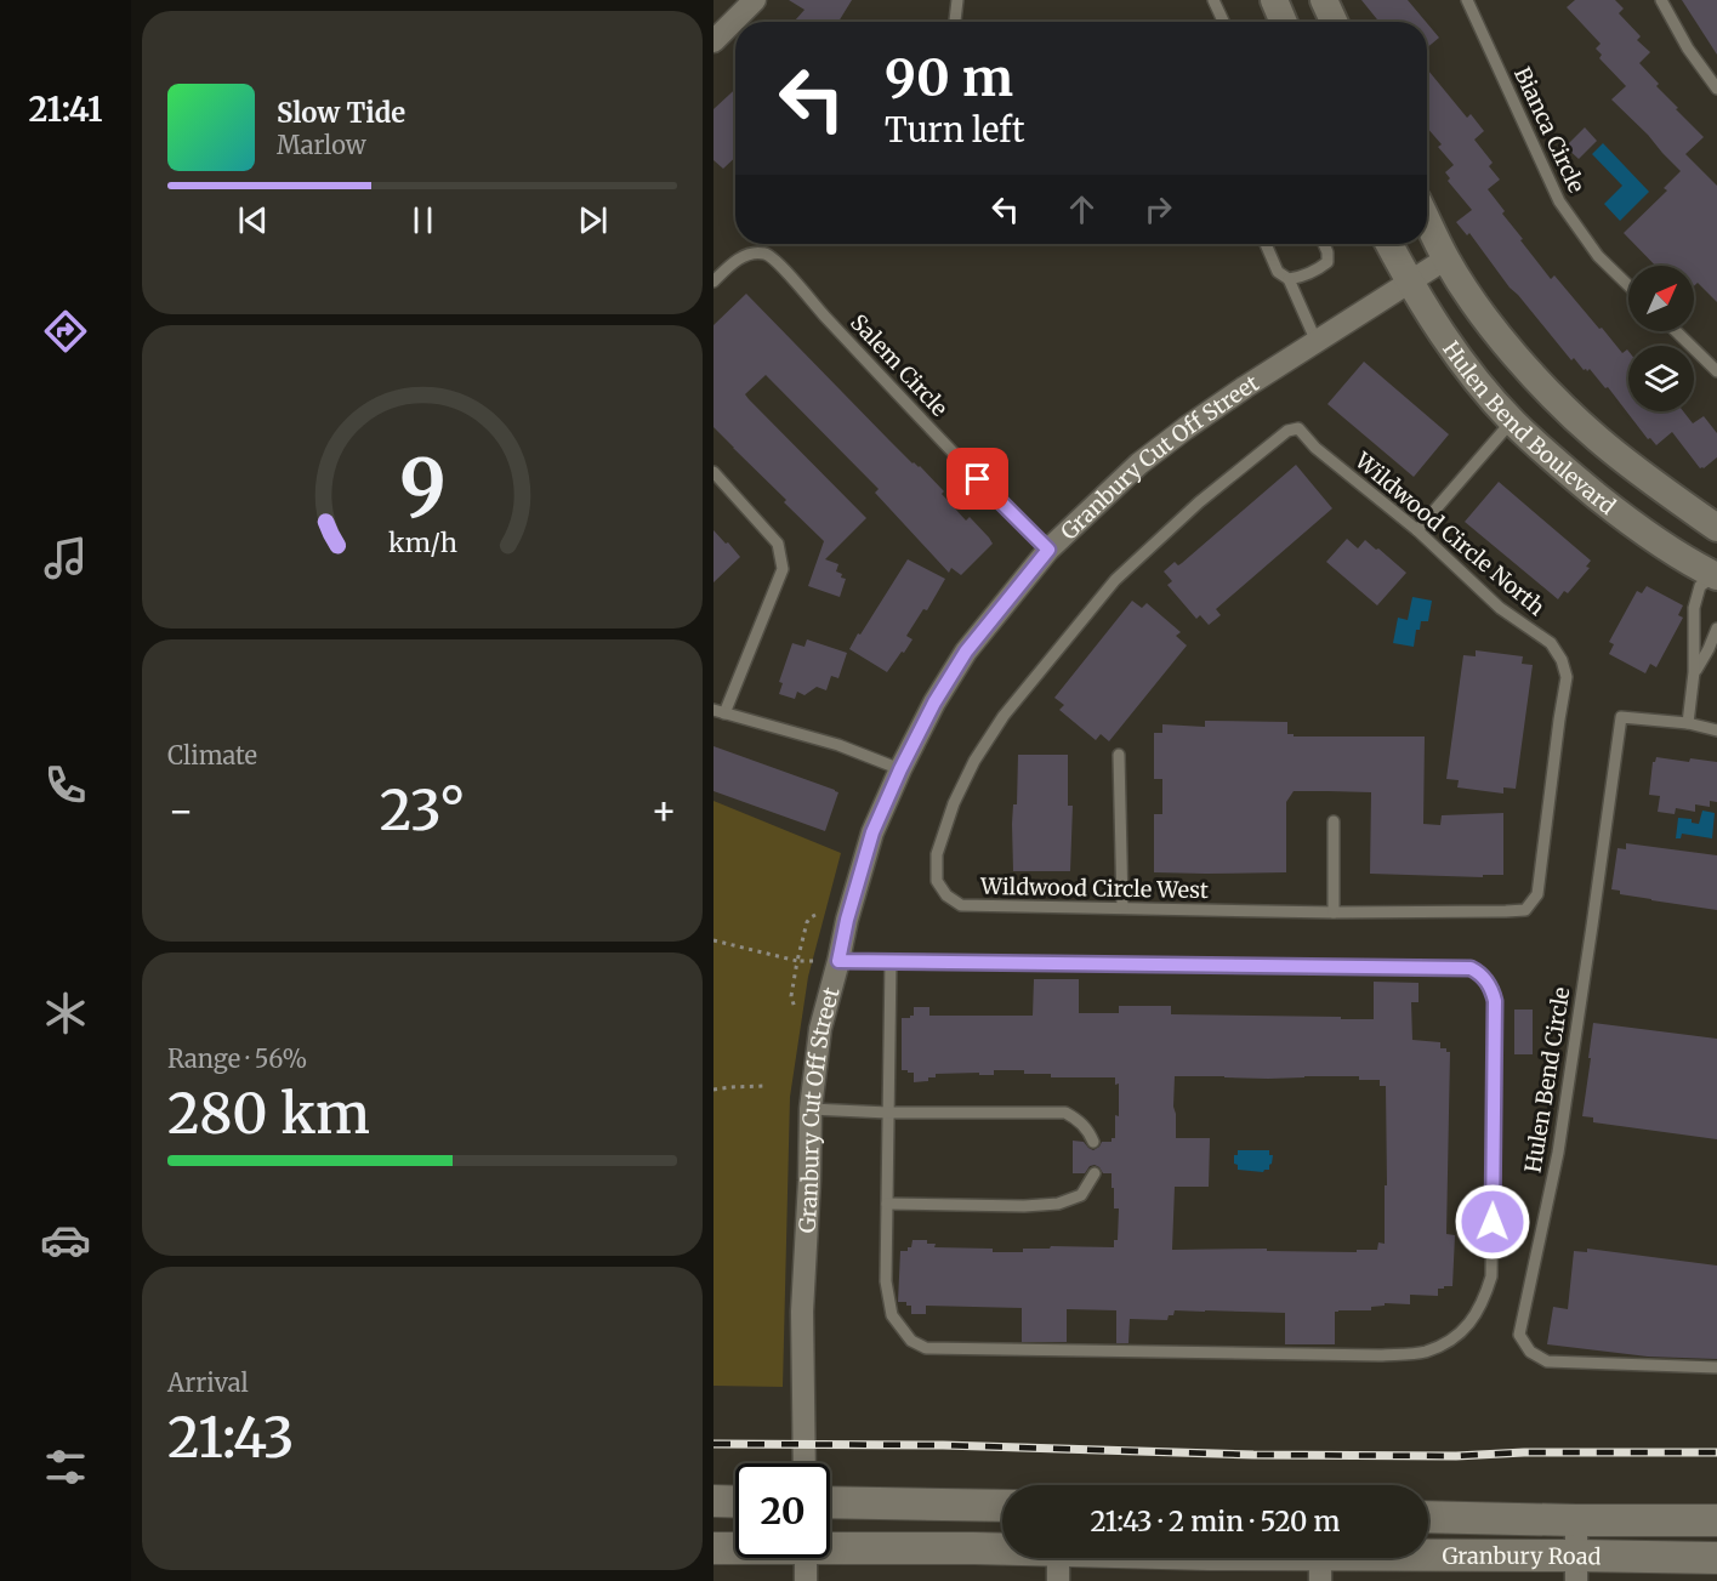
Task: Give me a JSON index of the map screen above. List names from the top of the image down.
{
  "streets": {
    "main road": ["Granbury Road"],
    "street": ["Hulen Bend Boulevard", "Granbury Cut Off Street"],
    "lane": [
      "Bianca Circle",
      "Salem Circle",
      "Wildwood Circle North",
      "Wildwood Circle West",
      "Hulen Bend Circle"
    ]
  },
  "crossings": [
    ["Salem Circle", "Granbury Cut Off Street"],
    ["Hulen Bend Boulevard", "Granbury Cut Off Street"],
    ["Wildwood Circle North", "Wildwood Circle West"]
  ],
  "north": "top right",
  "page": {
    "tabs": "21:41",
    "turn": ["90 m", "Turn left"],
    "song": ["Slow Tide", "Marlow"],
    "tile": [
      "Climate",
      ["Range · 56%", "280 km"],
      ["Arrival", "21:43"]
    ],
    "heat": ["−", "23°", "+"],
    "limit": "20",
    "trip": "21:43 · 2 min · 520 m",
    "gauge": ["9", "km/h"]
  }
}
